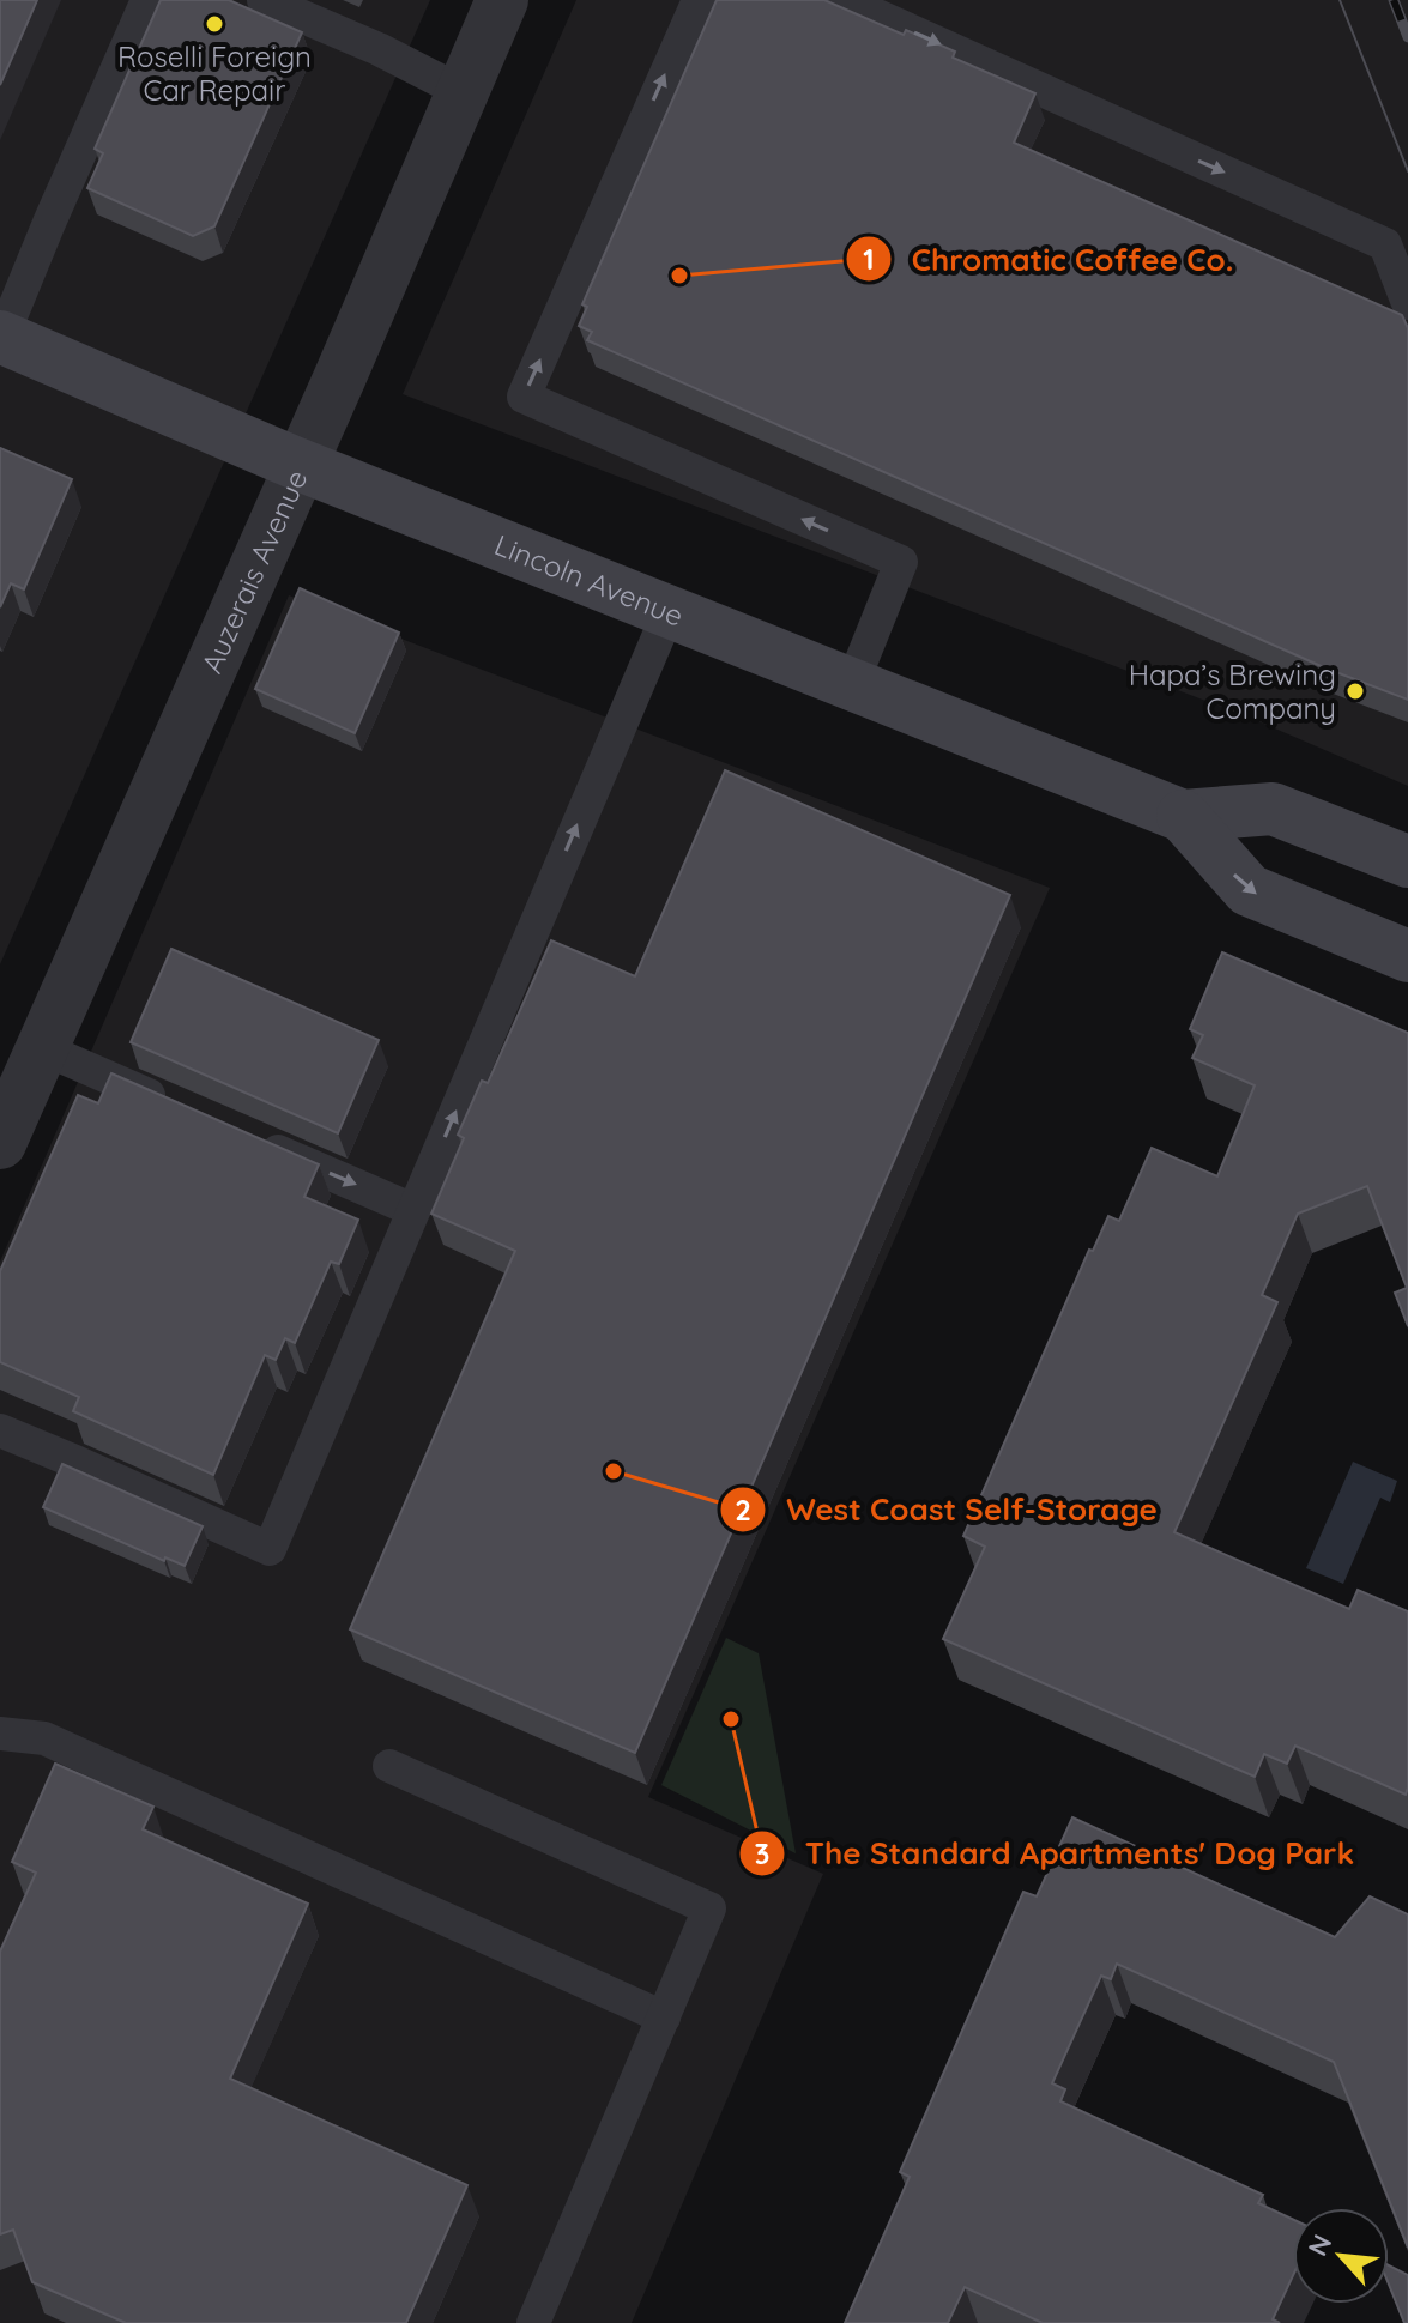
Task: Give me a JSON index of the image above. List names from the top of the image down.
{
  "streets": {
    "main road": ["Lincoln Avenue"],
    "street": ["Auzerais Avenue"]
  },
  "crossings": [
    ["Auzerais Avenue", "Lincoln Avenue"]
  ],
  "places": [
    "Roselli Foreign Car Repair",
    "Chromatic Coffee Co.",
    "Hapa’s Brewing Company",
    "West Coast Self-Storage",
    "The Standard Apartments' Dog Park"
  ],
  "north": "top left"
}
